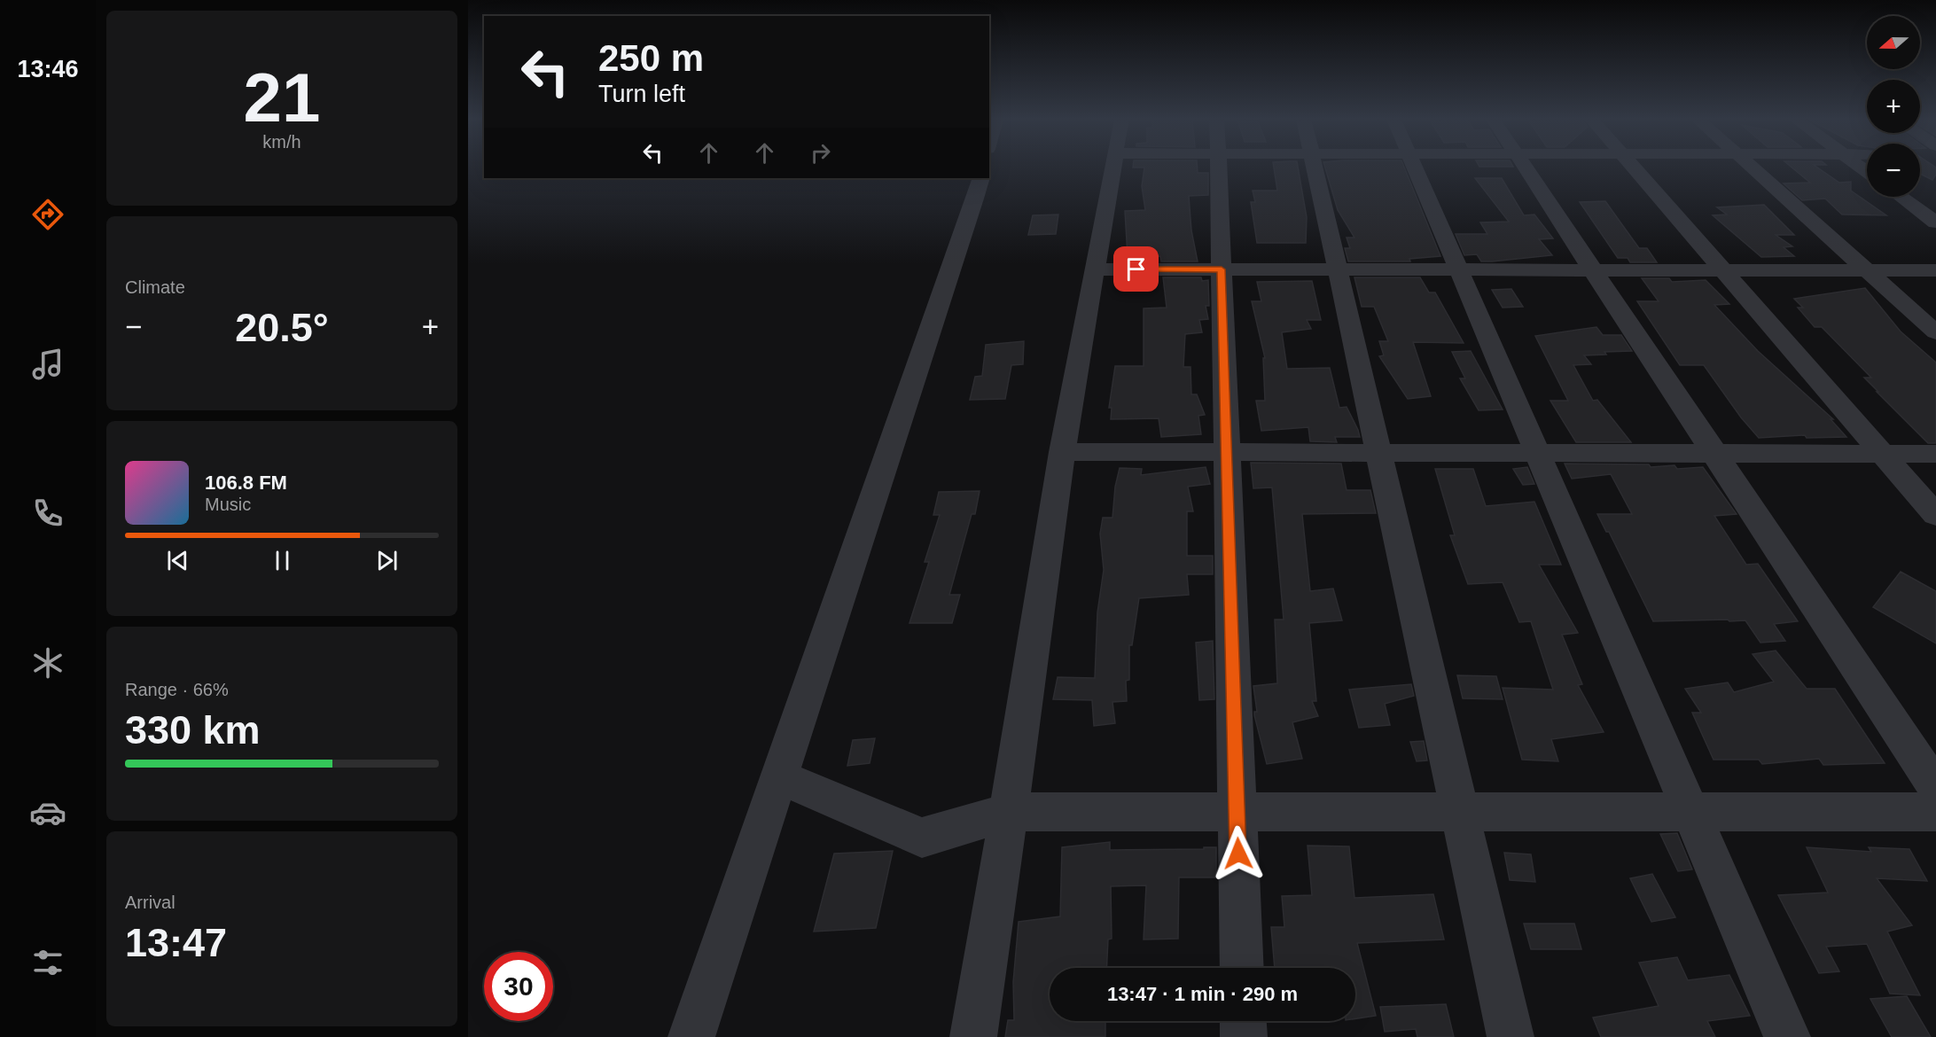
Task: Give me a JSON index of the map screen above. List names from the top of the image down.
{
  "north": "left",
  "page": {
    "tabs": "13:46",
    "tile": [
      ["21", "km/h"],
      "Climate",
      ["Range · 66%", "330 km"],
      ["Arrival", "13:47"]
    ],
    "map_buttons": ["+", "−"],
    "turn": ["250 m", "Turn left"],
    "heat": ["−", "20.5°", "+"],
    "song": ["106.8 FM", "Music"],
    "limit": "30",
    "trip": "13:47 · 1 min · 290 m"
  }
}
